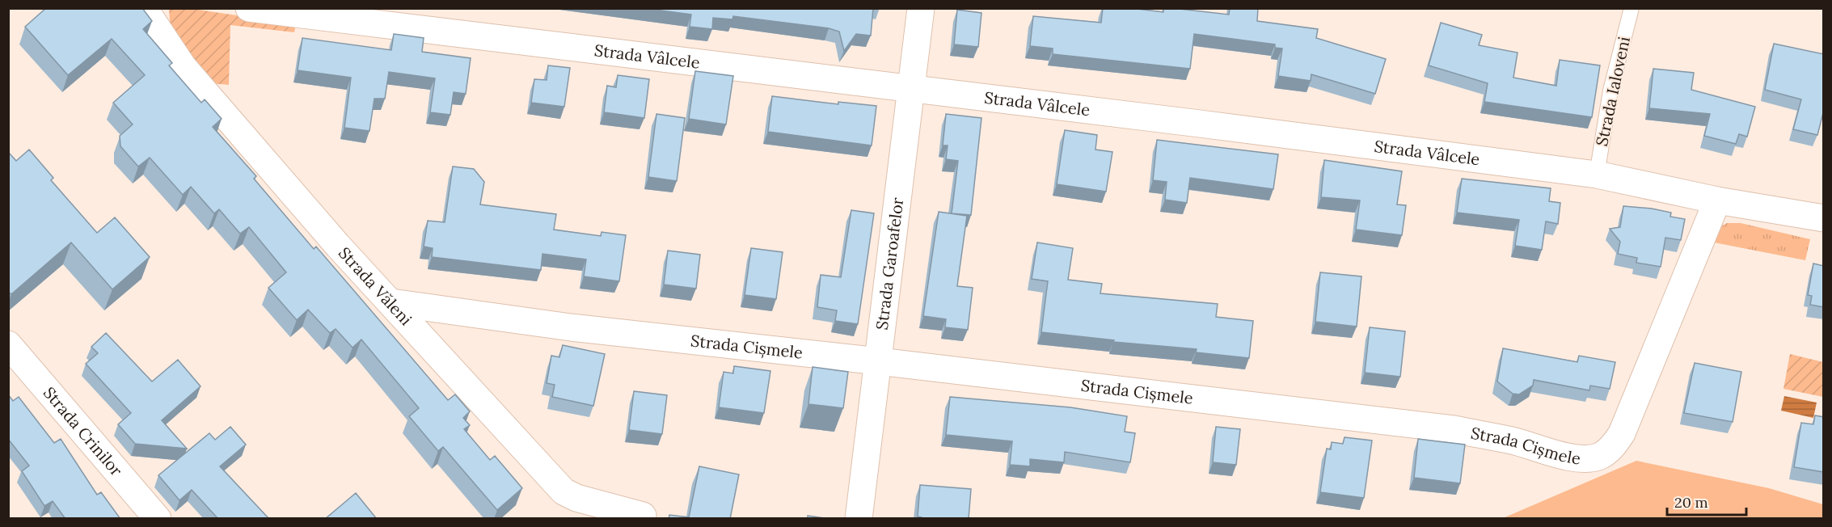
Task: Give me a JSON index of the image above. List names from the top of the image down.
{
  "streets": {
    "street": [
      "Strada Vâlcele",
      "Strada Garoafelor",
      "Strada Văleni",
      "Strada Cișmele",
      "Strada Crinilor"
    ],
    "lane": ["Strada Ialoveni"]
  },
  "crossings": [
    ["Strada Vâlcele", "Strada Ialoveni"],
    ["Strada Vâlcele", "Strada Garoafelor"],
    ["Strada Vâlcele", "Strada Cișmele"],
    ["Strada Garoafelor", "Strada Cișmele"],
    ["Strada Văleni", "Strada Cișmele"]
  ],
  "scale_bar": "20 m"
}
